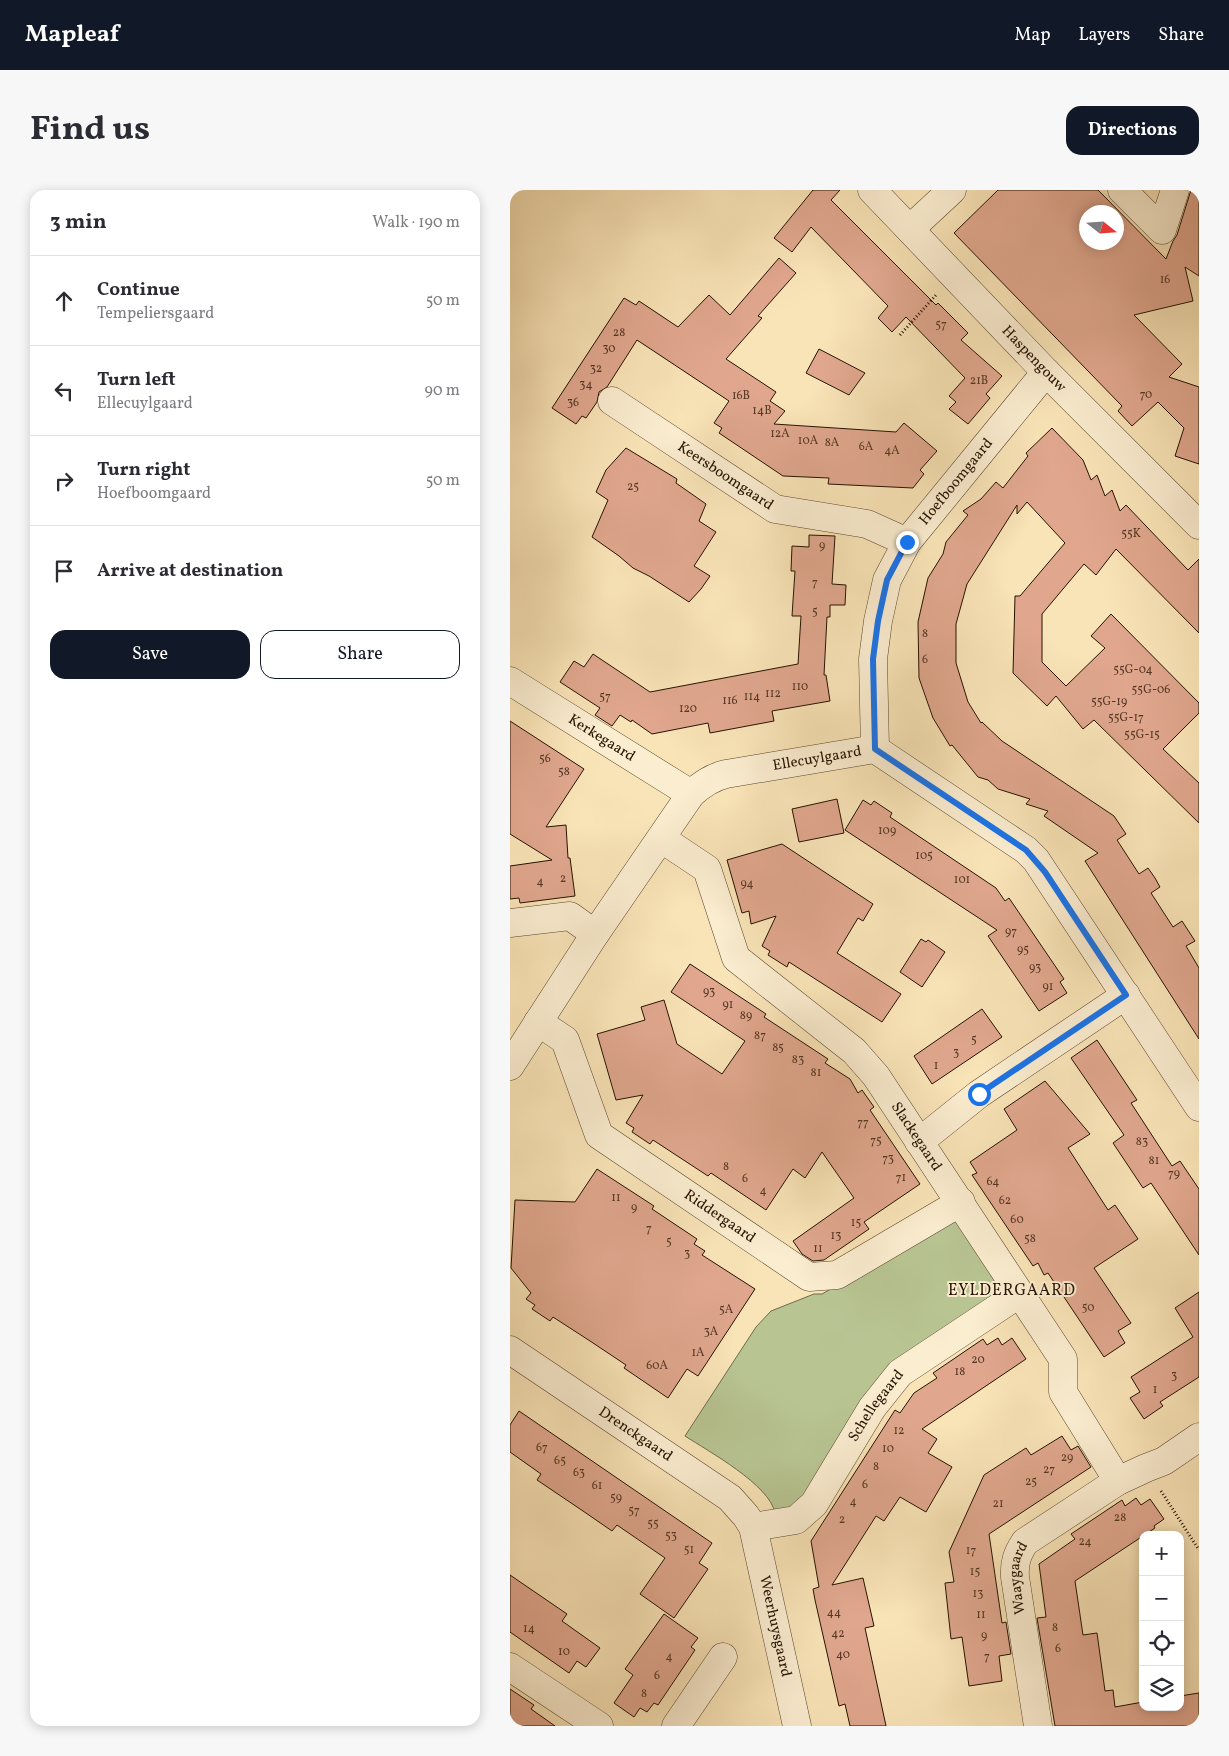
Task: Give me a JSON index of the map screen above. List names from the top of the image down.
{
  "streets": {
    "street": [
      "Haspengouw",
      "Keersboomgaard",
      "Hoefboomgaard",
      "Kerkegaard",
      "Ellecuylgaard",
      "Slackegaard",
      "Riddergaard",
      "Schellegaard",
      "Drenckgaard",
      "Waaygaard",
      "Weerhuysgaard"
    ]
  },
  "crossings": [
    ["Haspengouw", "Hoefboomgaard"],
    ["Keersboomgaard", "Hoefboomgaard"],
    ["Hoefboomgaard", "Ellecuylgaard"],
    ["Kerkegaard", "Ellecuylgaard"],
    ["Ellecuylgaard", "Slackegaard"],
    ["Ellecuylgaard", "Riddergaard"],
    ["Slackegaard", "Riddergaard"],
    ["Slackegaard", "Schellegaard"],
    ["Slackegaard", "Waaygaard"],
    ["Schellegaard", "Drenckgaard"],
    ["Schellegaard", "Weerhuysgaard"],
    ["Drenckgaard", "Weerhuysgaard"]
  ],
  "districts": ["EYLDERGAARD"],
  "house_numbers": [
    "16",
    "57",
    "28",
    "30",
    "32",
    "21B",
    "34",
    "70",
    "16B",
    "36",
    "14B",
    "12A",
    "10A",
    "8A",
    "6A",
    "4A",
    "25",
    "55K",
    "9",
    "7",
    "5",
    "8",
    "6",
    "55G-04",
    "110",
    "55G-06",
    "112",
    "57",
    "114",
    "116",
    "55G-19",
    "120",
    "55G-17",
    "55G-15",
    "56",
    "58",
    "109",
    "105",
    "2",
    "101",
    "4",
    "94",
    "97",
    "95",
    "93",
    "91",
    "93",
    "91",
    "89",
    "87",
    "5",
    "85",
    "3",
    "83",
    "1",
    "81",
    "77",
    "75",
    "83",
    "73",
    "81",
    "8",
    "79",
    "71",
    "6",
    "64",
    "4",
    "11",
    "62",
    "9",
    "60",
    "15",
    "7",
    "13",
    "58",
    "5",
    "11",
    "3",
    "50",
    "5A",
    "3A",
    "1A",
    "20",
    "60A",
    "18",
    "3",
    "1",
    "12",
    "67",
    "10",
    "29",
    "65",
    "8",
    "27",
    "63",
    "25",
    "6",
    "61",
    "59",
    "4",
    "21",
    "57",
    "28",
    "2",
    "55",
    "53",
    "24",
    "51",
    "17",
    "15",
    "13",
    "44",
    "11",
    "8",
    "14",
    "42",
    "9",
    "6",
    "10",
    "40",
    "4",
    "7",
    "6",
    "8"
  ],
  "north": "right",
  "page": {
    "header": "Mapleaf",
    "nav": ["Map", "Layers", "Share"],
    "title": "Find us",
    "buttons": [
      "Directions",
      ["Save", "Share"]
    ],
    "heading": ["3 min", "Walk · 190 m"],
    "list": [
      ["Continue", "Tempeliersgaard", "50 m"],
      ["Turn left", "Ellecuylgaard", "90 m"],
      ["Turn right", "Hoefboomgaard", "50 m"],
      "Arrive at destination"
    ],
    "map_buttons": ["+", "−"]
  }
}
